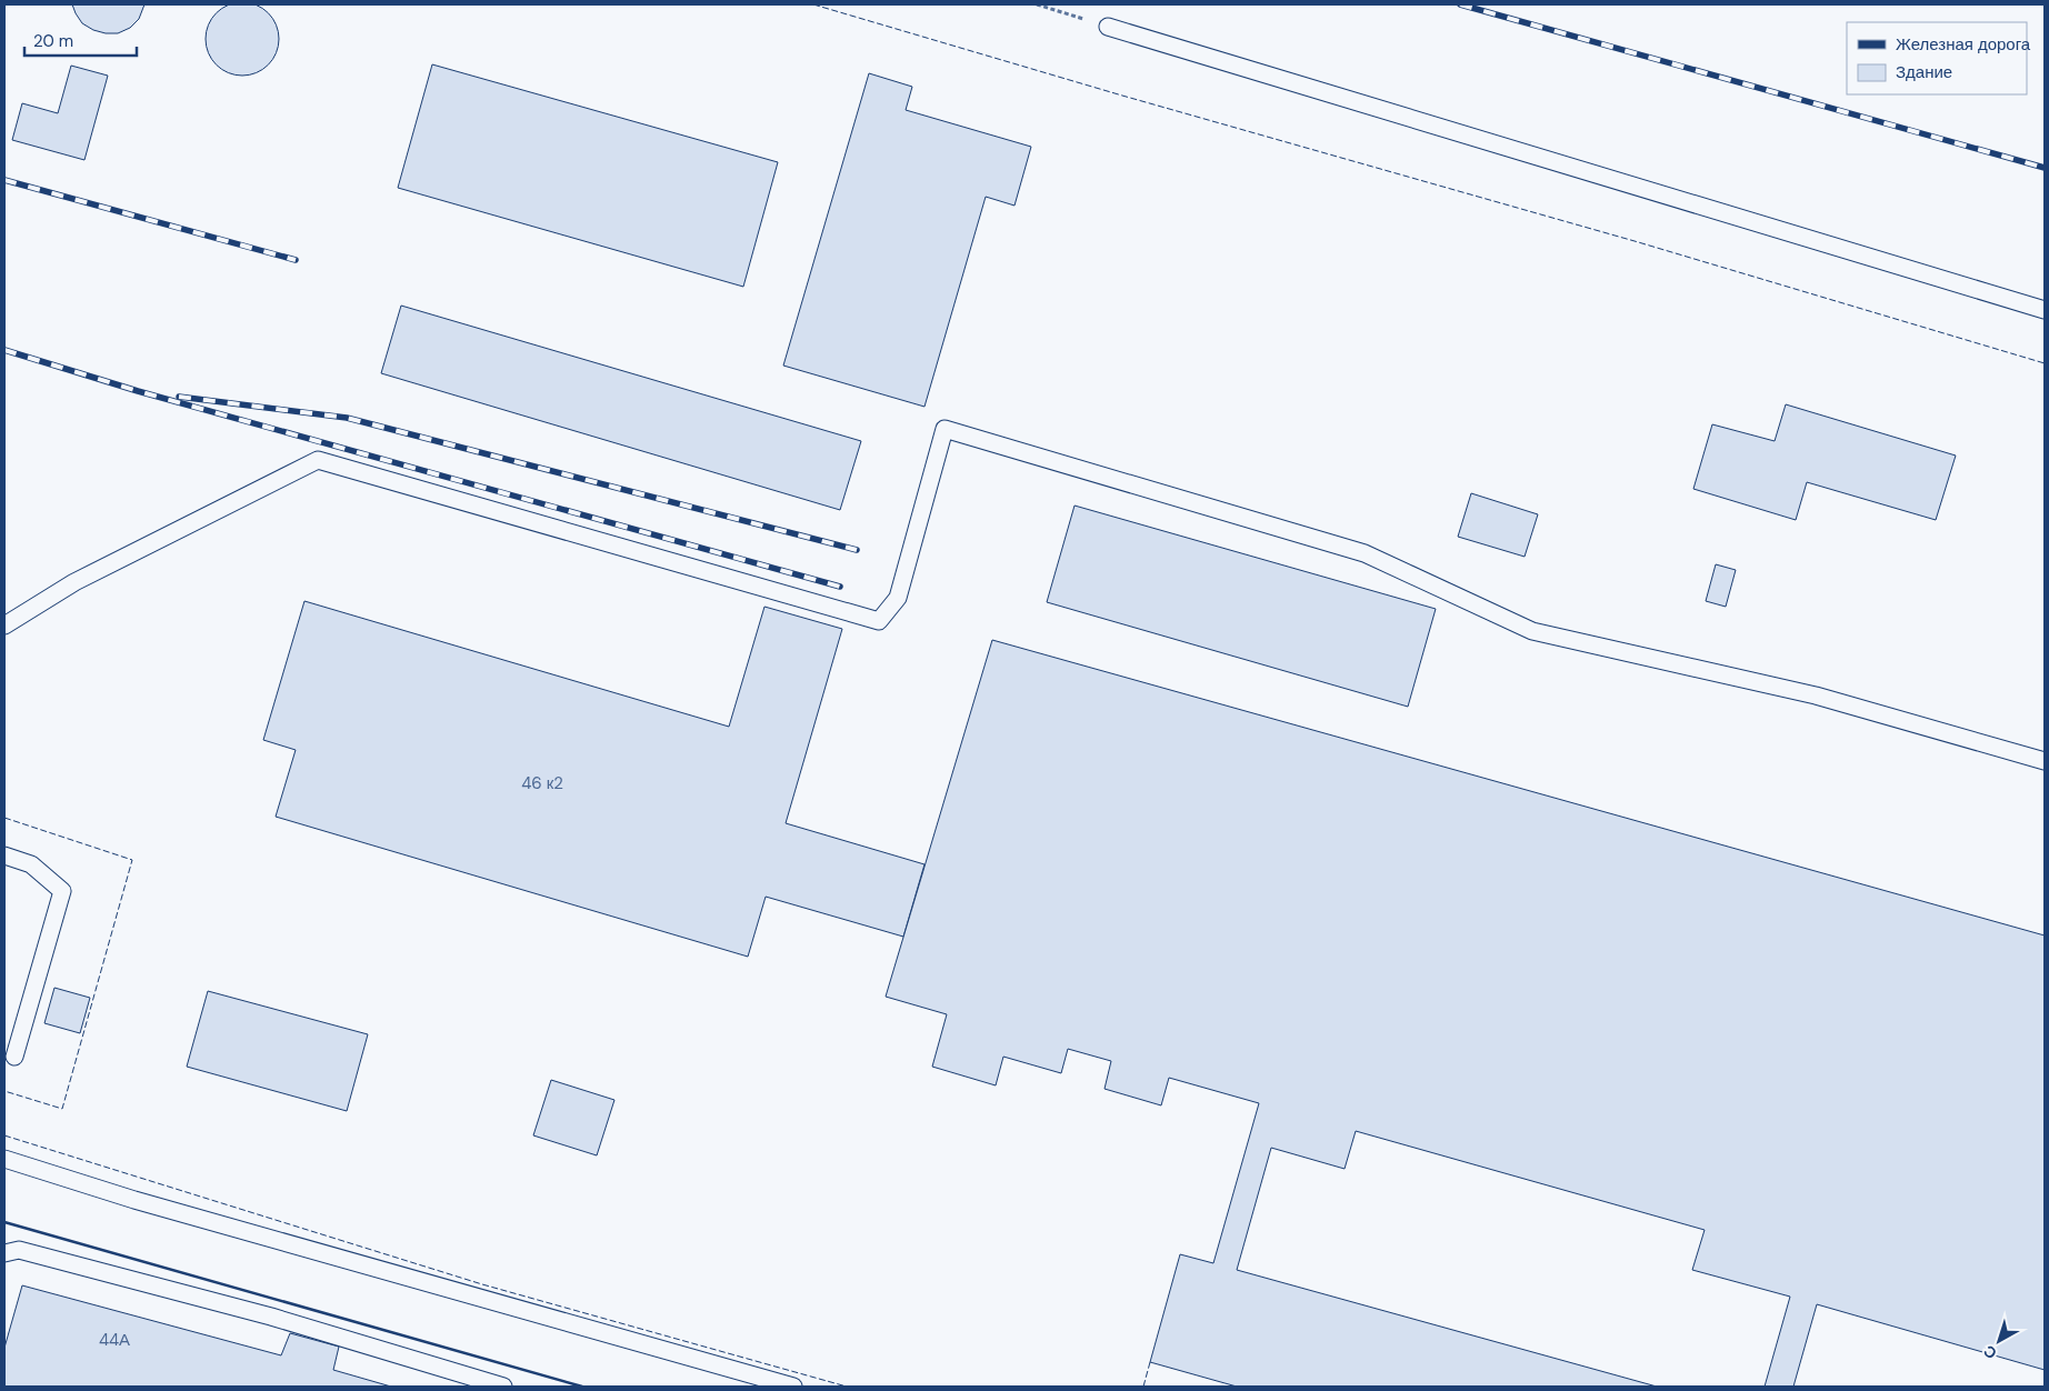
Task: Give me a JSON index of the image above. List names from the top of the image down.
{
  "house_numbers": ["46 к2", "44А"],
  "legend": ["Железная дорога", "Здание"],
  "scale_bar": "20 m",
  "north": "bottom left"
}
